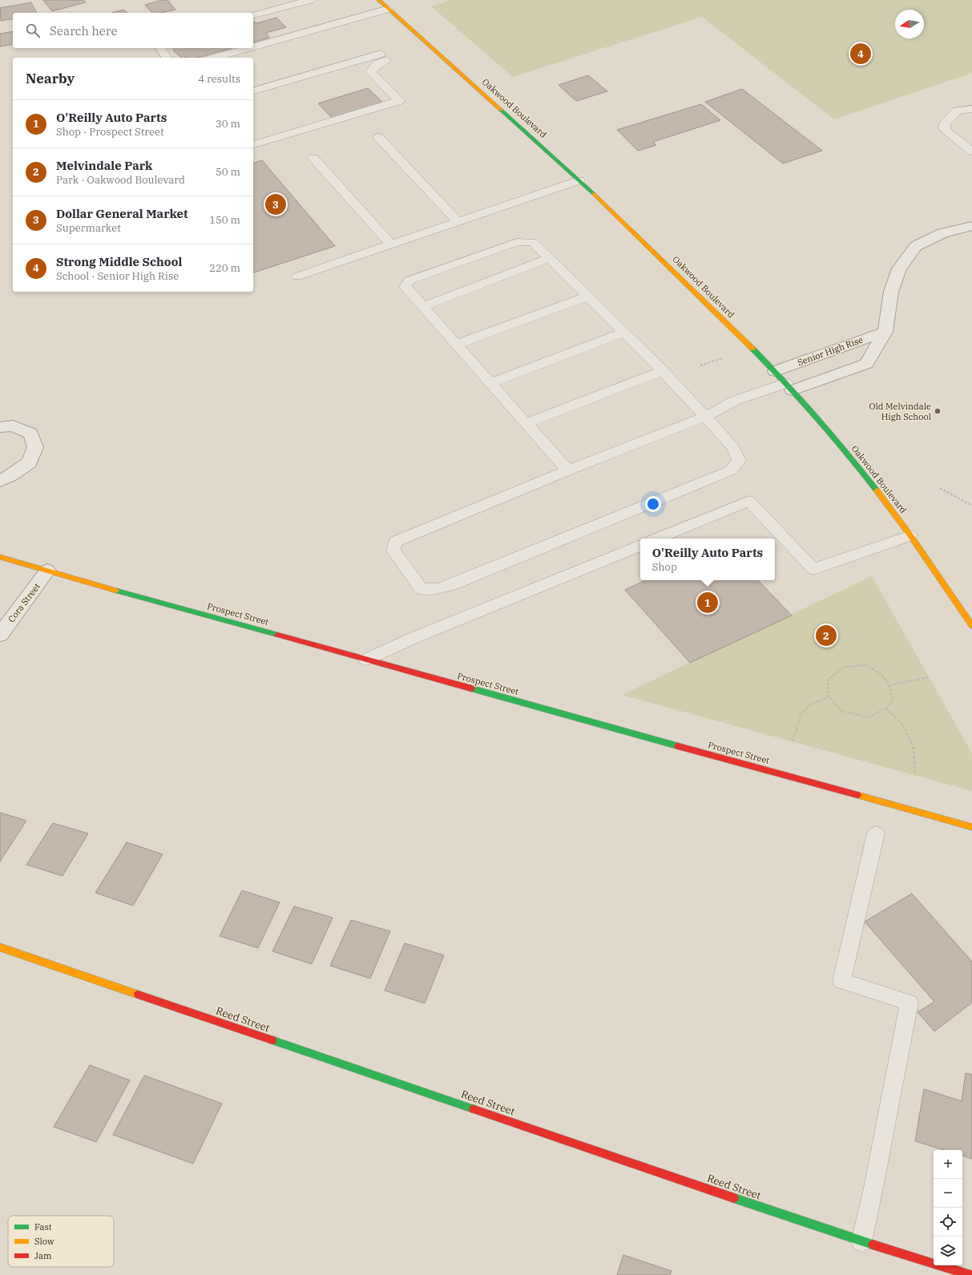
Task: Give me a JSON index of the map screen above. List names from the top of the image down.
{
  "streets": {
    "street": [
      "Oakwood Boulevard",
      "Senior High Rise",
      "Cora Street",
      "Prospect Street",
      "Reed Street"
    ]
  },
  "crossings": [
    ["Oakwood Boulevard", "Senior High Rise"],
    ["Cora Street", "Prospect Street"]
  ],
  "places": ["Old Melvindale High School"],
  "legend": ["Fast", "Slow", "Jam"],
  "north": "left",
  "page": {
    "search": "Search here",
    "pins": [
      "4",
      "3",
      "1",
      "2"
    ],
    "heading": ["Nearby", "4 results"],
    "list": [
      {
        "mark": "1",
        "name": "O'Reilly Auto Parts",
        "note": "Shop · Prospect Street",
        "value": "30 m"
      },
      {
        "mark": "2",
        "name": "Melvindale Park",
        "note": "Park · Oakwood Boulevard",
        "value": "50 m"
      },
      {
        "mark": "3",
        "name": "Dollar General Market",
        "note": "Supermarket",
        "value": "150 m"
      },
      {
        "mark": "4",
        "name": "Strong Middle School",
        "note": "School · Senior High Rise",
        "value": "220 m"
      }
    ],
    "popup": ["O'Reilly Auto Parts", "Shop"],
    "map_buttons": ["+", "−"]
  }
}
